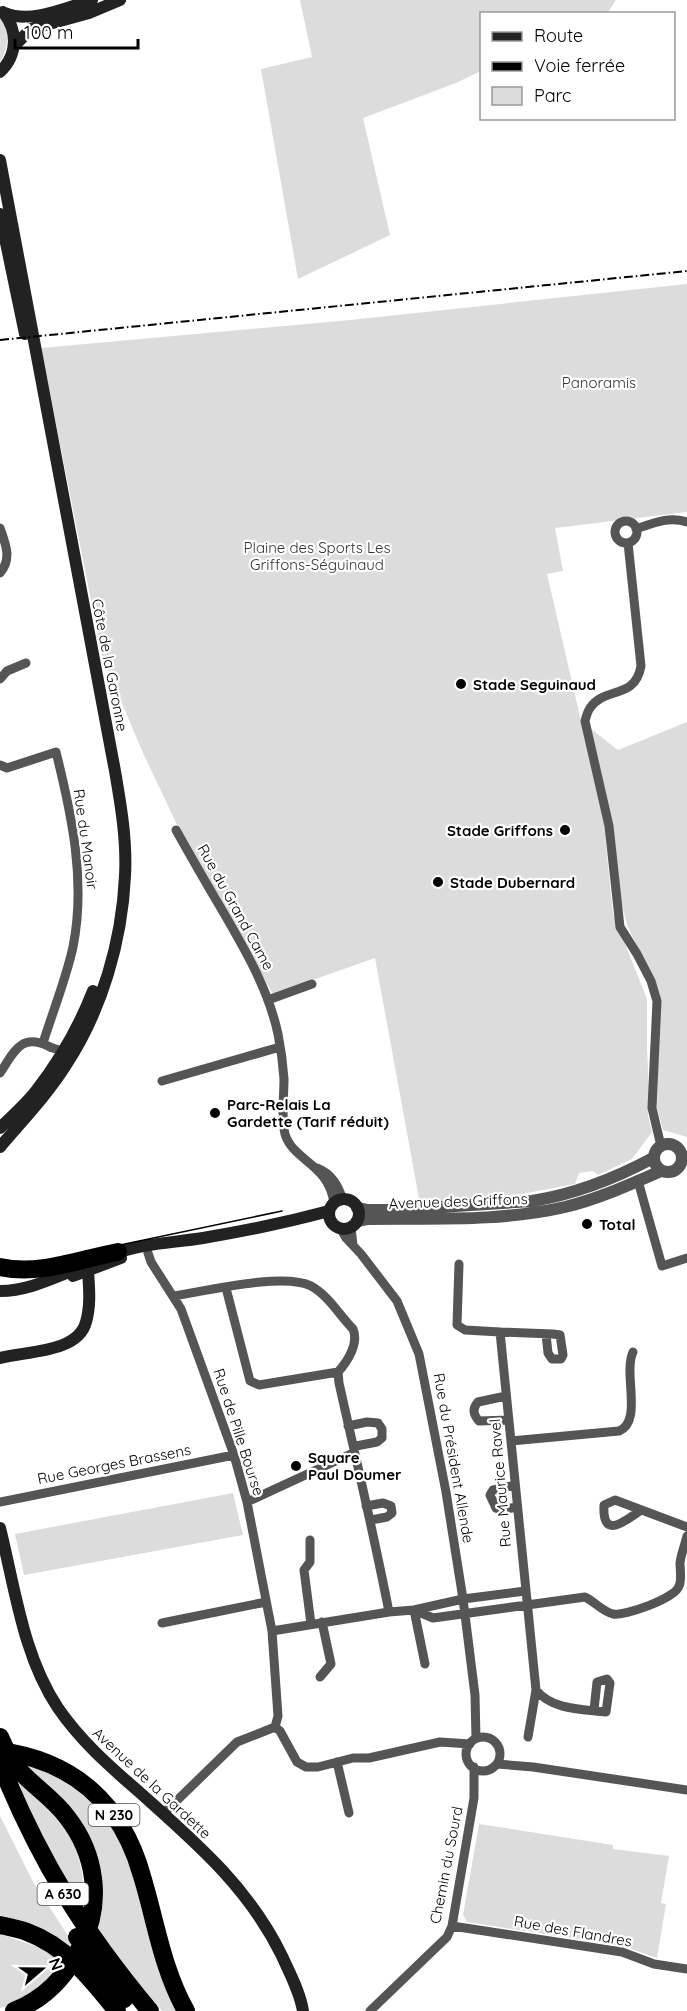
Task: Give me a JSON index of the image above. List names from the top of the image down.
{
  "streets": {
    "highway": ["N 230", "A 630"],
    "main road": ["Côte de la Garonne", "Avenue des Griffons", "Avenue de la Gardette"],
    "street": [
      "Rue du Manoir",
      "Rue du Grand Came",
      "Rue de Pille Bourse",
      "Rue du Président Allende",
      "Rue Georges Brassens",
      "Rue Maurice Ravel",
      "Chemin du Sourd",
      "Rue des Flandres"
    ]
  },
  "crossings": [
    ["Rue du Grand Came", "Avenue des Griffons"],
    ["Avenue des Griffons", "Rue du Président Allende"],
    ["Rue de Pille Bourse", "Rue Georges Brassens"],
    ["Rue du Président Allende", "Chemin du Sourd"],
    ["Chemin du Sourd", "Rue des Flandres"]
  ],
  "parks": ["Panoramis", "Plaine des Sports Les Griffons-Séguinaud"],
  "places": [
    "Stade Seguinaud",
    "Stade Griffons",
    "Stade Dubernard",
    "Parc-Relais La Gardette (Tarif réduit)",
    "Total",
    "Square Paul Doumer"
  ],
  "legend": ["Route", "Voie ferrée", "Parc"],
  "scale_bar": "100 m",
  "north": "right"
}
